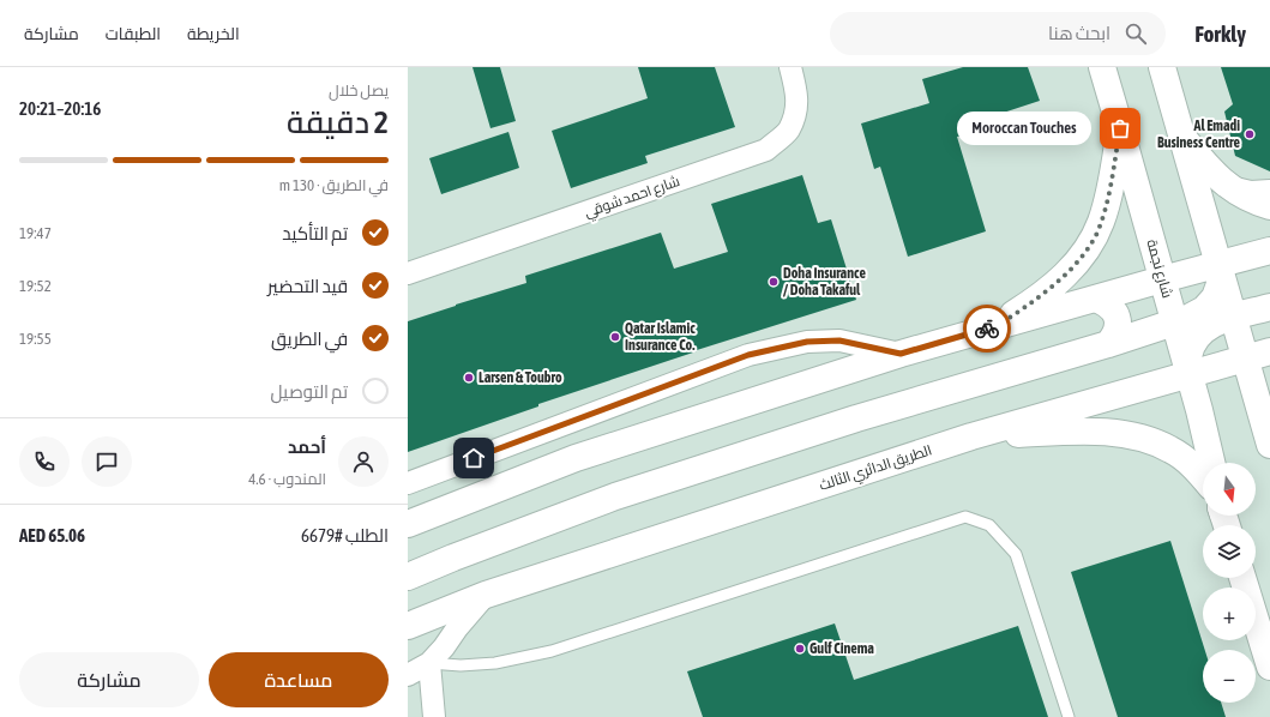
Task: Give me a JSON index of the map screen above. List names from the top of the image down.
{
  "streets": {
    "main road": ["شارع نجمة", "الطريق الدائري الثالث"],
    "street": ["شارع احمد شوقي"]
  },
  "crossings": [
    ["شارع نجمة", "الطريق الدائري الثالث"]
  ],
  "places": [
    "Moroccan Touches",
    "Al Emadi Business Centre",
    "Doha Insurance / Doha Takaful",
    "Qatar Islamic Insurance Co.",
    "Larsen & Toubro",
    "Gulf Cinema"
  ],
  "north": "bottom",
  "page": {
    "header": "Forkly",
    "search": "ابحث هنا",
    "nav": ["الخريطة", "الطبقات", "مشاركة"],
    "heading": ["2 دقيقة", "يصل خلال", "20:16–20:21"],
    "panel": [
      "أحمد",
      "المندوب · 4.6",
      "الطلب #6679",
      "AED 65.06"
    ],
    "bubble": "Moroccan Touches",
    "bar": "في الطريق · 130 m",
    "list": [
      ["تم التأكيد", "19:47"],
      ["قيد التحضير", "19:52"],
      ["في الطريق", "19:55"],
      "تم التوصيل"
    ],
    "map_buttons": ["+", "−"],
    "buttons": ["مساعدة", "مشاركة"]
  }
}
